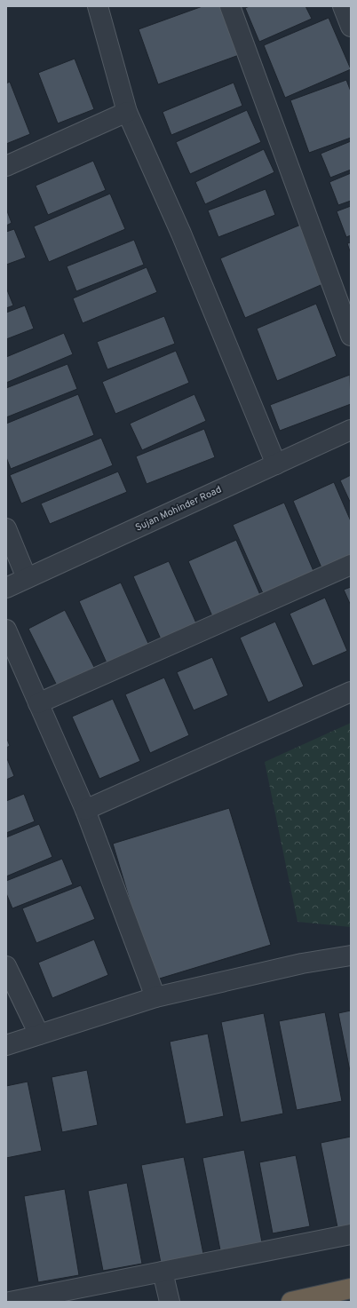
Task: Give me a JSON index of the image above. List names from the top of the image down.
{
  "streets": {
    "street": ["Sujan Mohinder Road"]
  }
}
